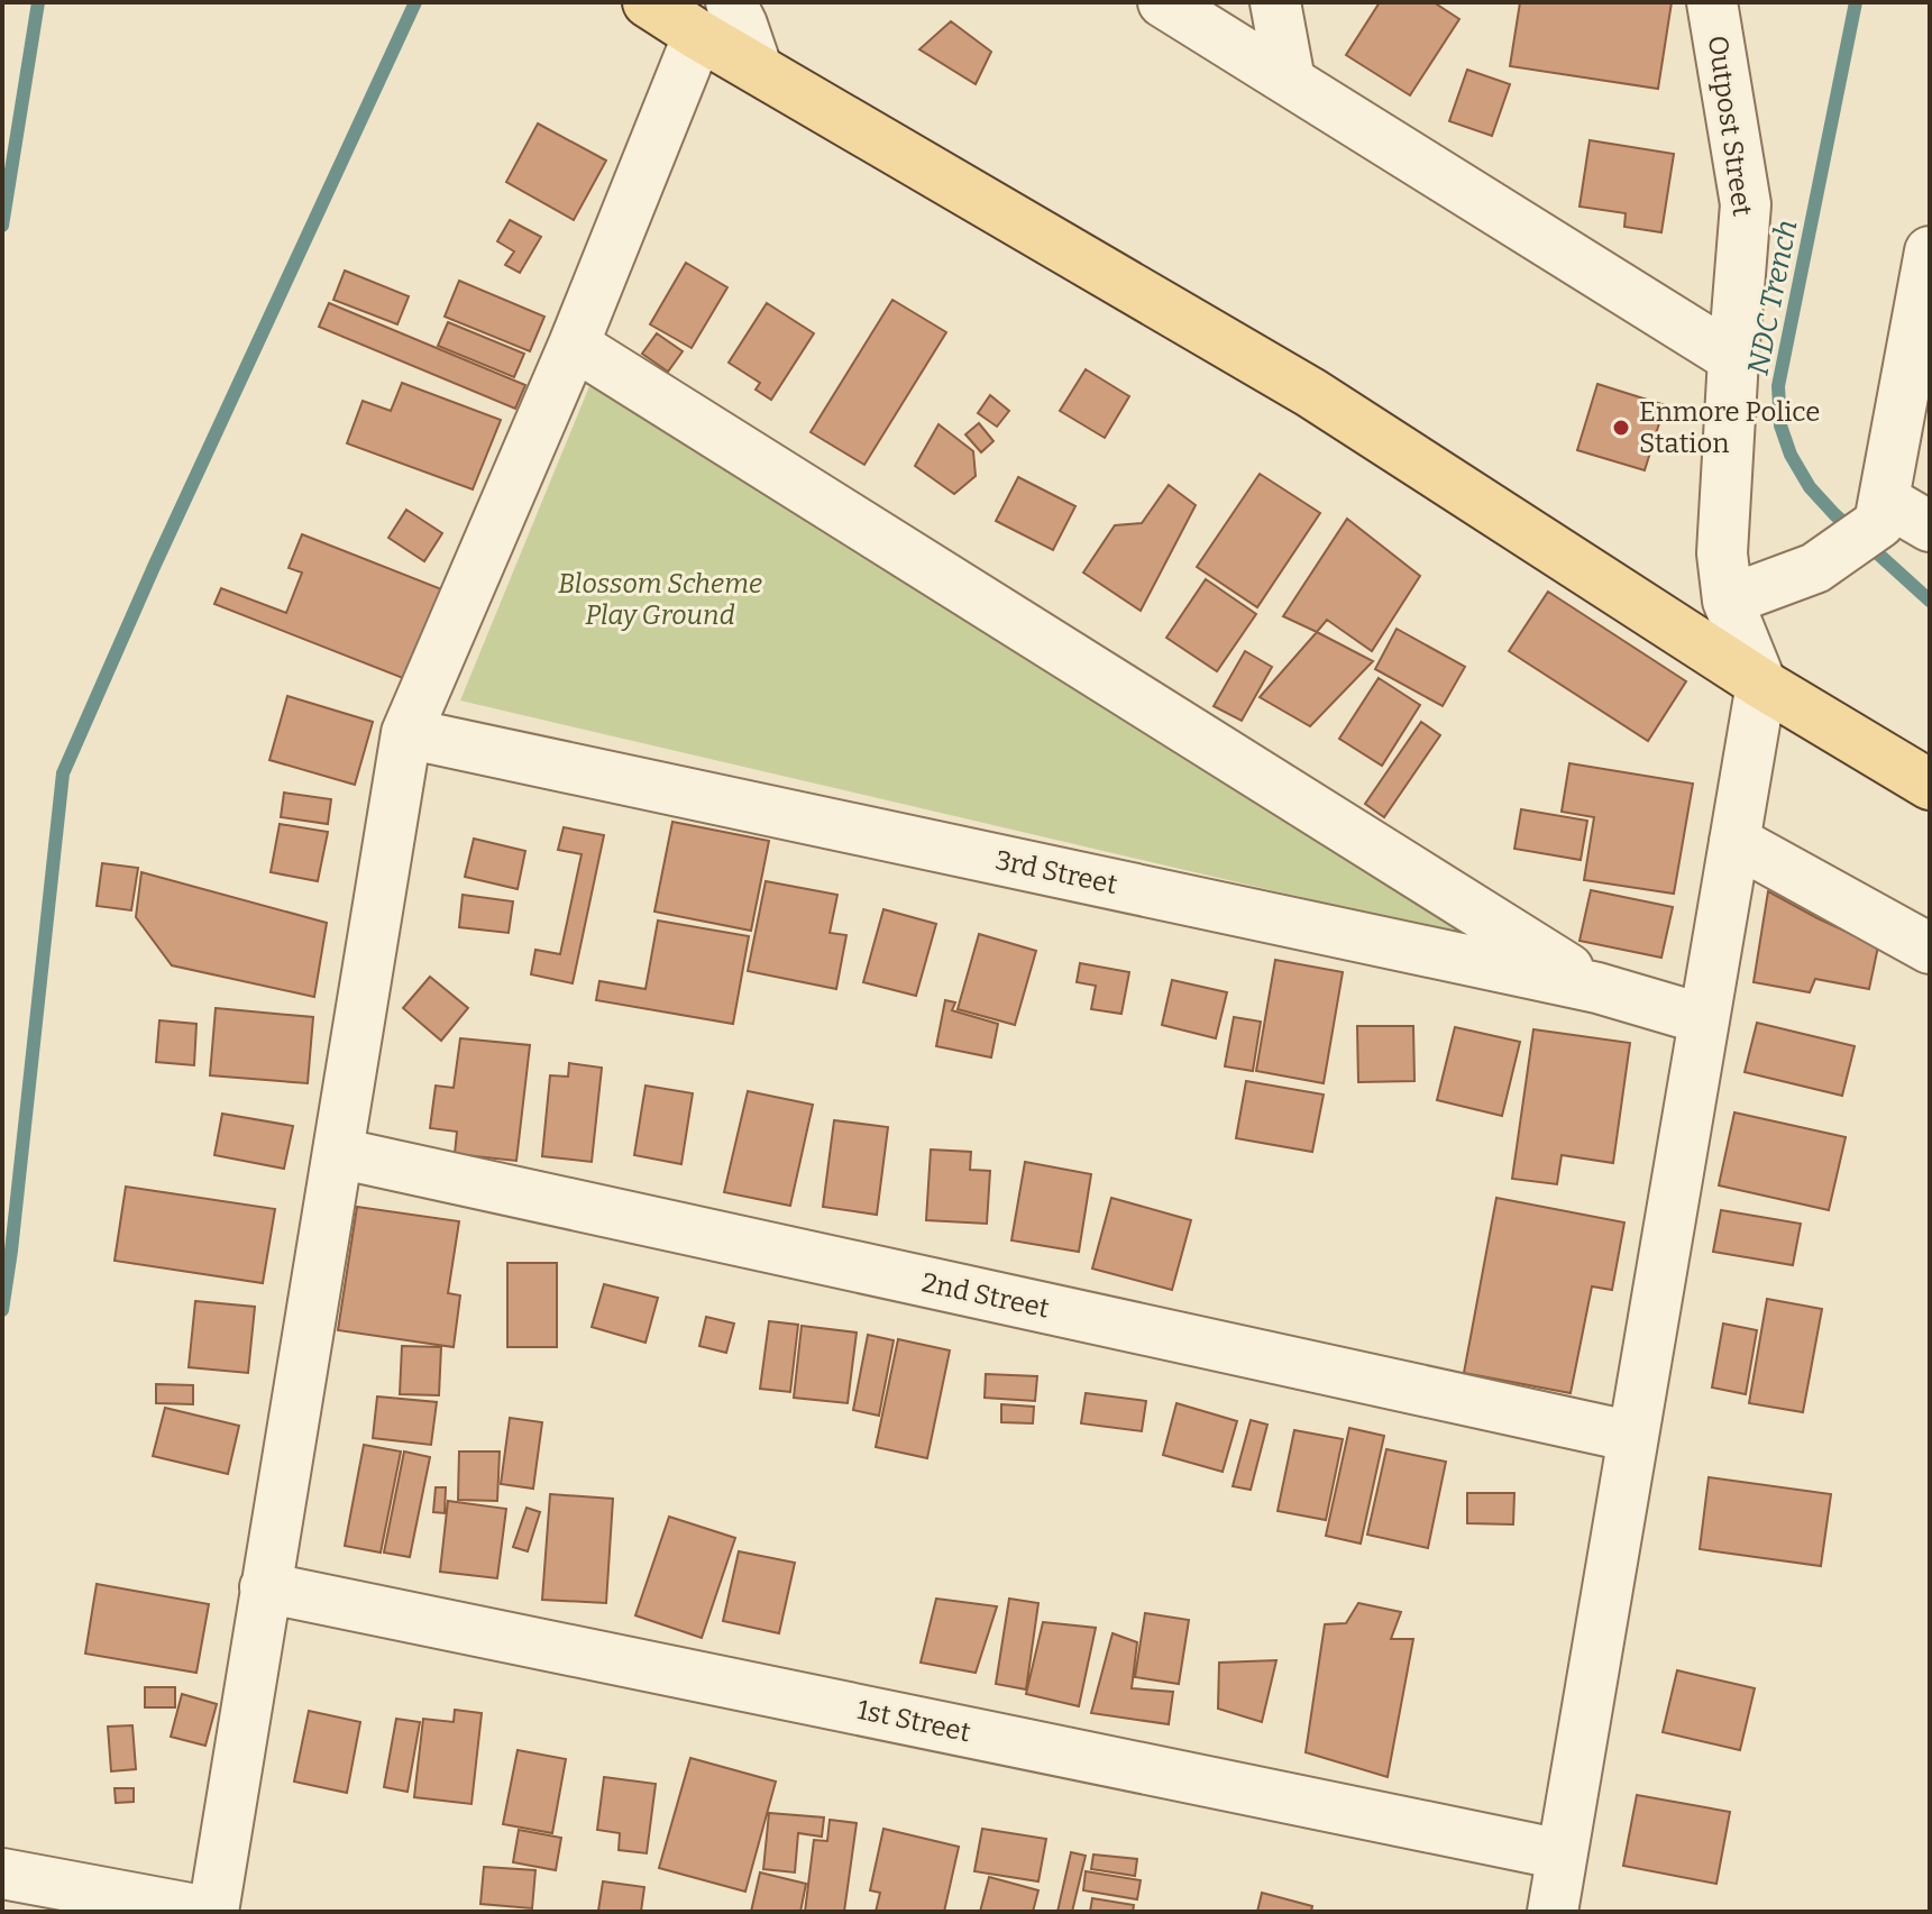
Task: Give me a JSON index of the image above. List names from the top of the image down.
{
  "streets": {
    "street": [
      "Outpost Street",
      "3rd Street",
      "2nd Street",
      "1st Street"
    ]
  },
  "water": ["NDC Trench"],
  "parks": ["Blossom Scheme Play Ground"],
  "places": ["Enmore Police Station"]
}
